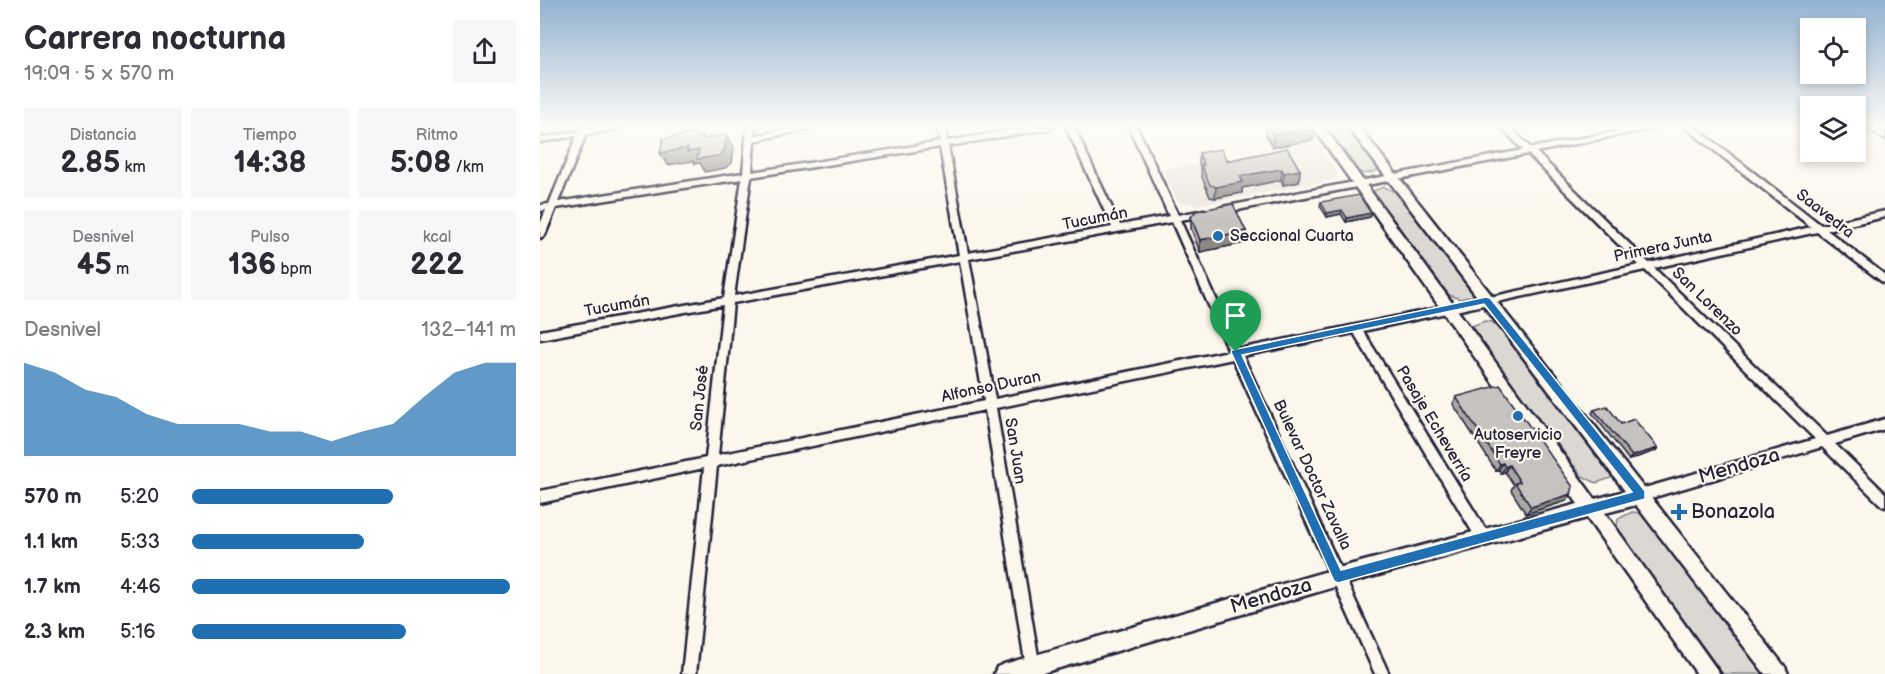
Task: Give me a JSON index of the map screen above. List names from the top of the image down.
{
  "streets": {
    "main road": ["Mendoza"],
    "street": [
      "Saavedra",
      "Tucumán",
      "Primera Junta",
      "San Lorenzo",
      "Alfonso Duran",
      "San José",
      "Pasaje Echeverría",
      "San Juan",
      "Bulevar Doctor Zavalla"
    ]
  },
  "crossings": [
    ["Saavedra", "Primera Junta"],
    ["Tucumán", "San José"],
    ["Tucumán", "San Juan"],
    ["Tucumán", "Bulevar Doctor Zavalla"],
    ["Primera Junta", "San Lorenzo"],
    ["Primera Junta", "Alfonso Duran"],
    ["San Lorenzo", "Mendoza"],
    ["Alfonso Duran", "San José"],
    ["Alfonso Duran", "Pasaje Echeverría"],
    ["Alfonso Duran", "San Juan"],
    ["Alfonso Duran", "Bulevar Doctor Zavalla"],
    ["Pasaje Echeverría", "Mendoza"],
    ["San Juan", "Mendoza"],
    ["Mendoza", "Bulevar Doctor Zavalla"]
  ],
  "places": {
    "other": ["Seccional Cuarta", "Autoservicio Freyre"],
    "health": ["Bonazola"]
  },
  "page": {
    "heading": ["Carrera nocturna", "19:09 · 5 × 570 m"],
    "stats": [
      ["Distancia", "2.85 km"],
      ["Tiempo", "14:38"],
      ["Ritmo", "5:08 /km"],
      ["Desnivel", "45 m"],
      ["Pulso", "136 bpm"],
      ["kcal", "222"]
    ],
    "chart": ["Desnivel", "132–141 m"],
    "list": [
      {
        "name": "570 m",
        "note": "5:20"
      },
      {
        "name": "1.1 km",
        "note": "5:33"
      },
      {
        "name": "1.7 km",
        "note": "4:46"
      },
      {
        "name": "2.3 km",
        "note": "5:16"
      }
    ]
  }
}
